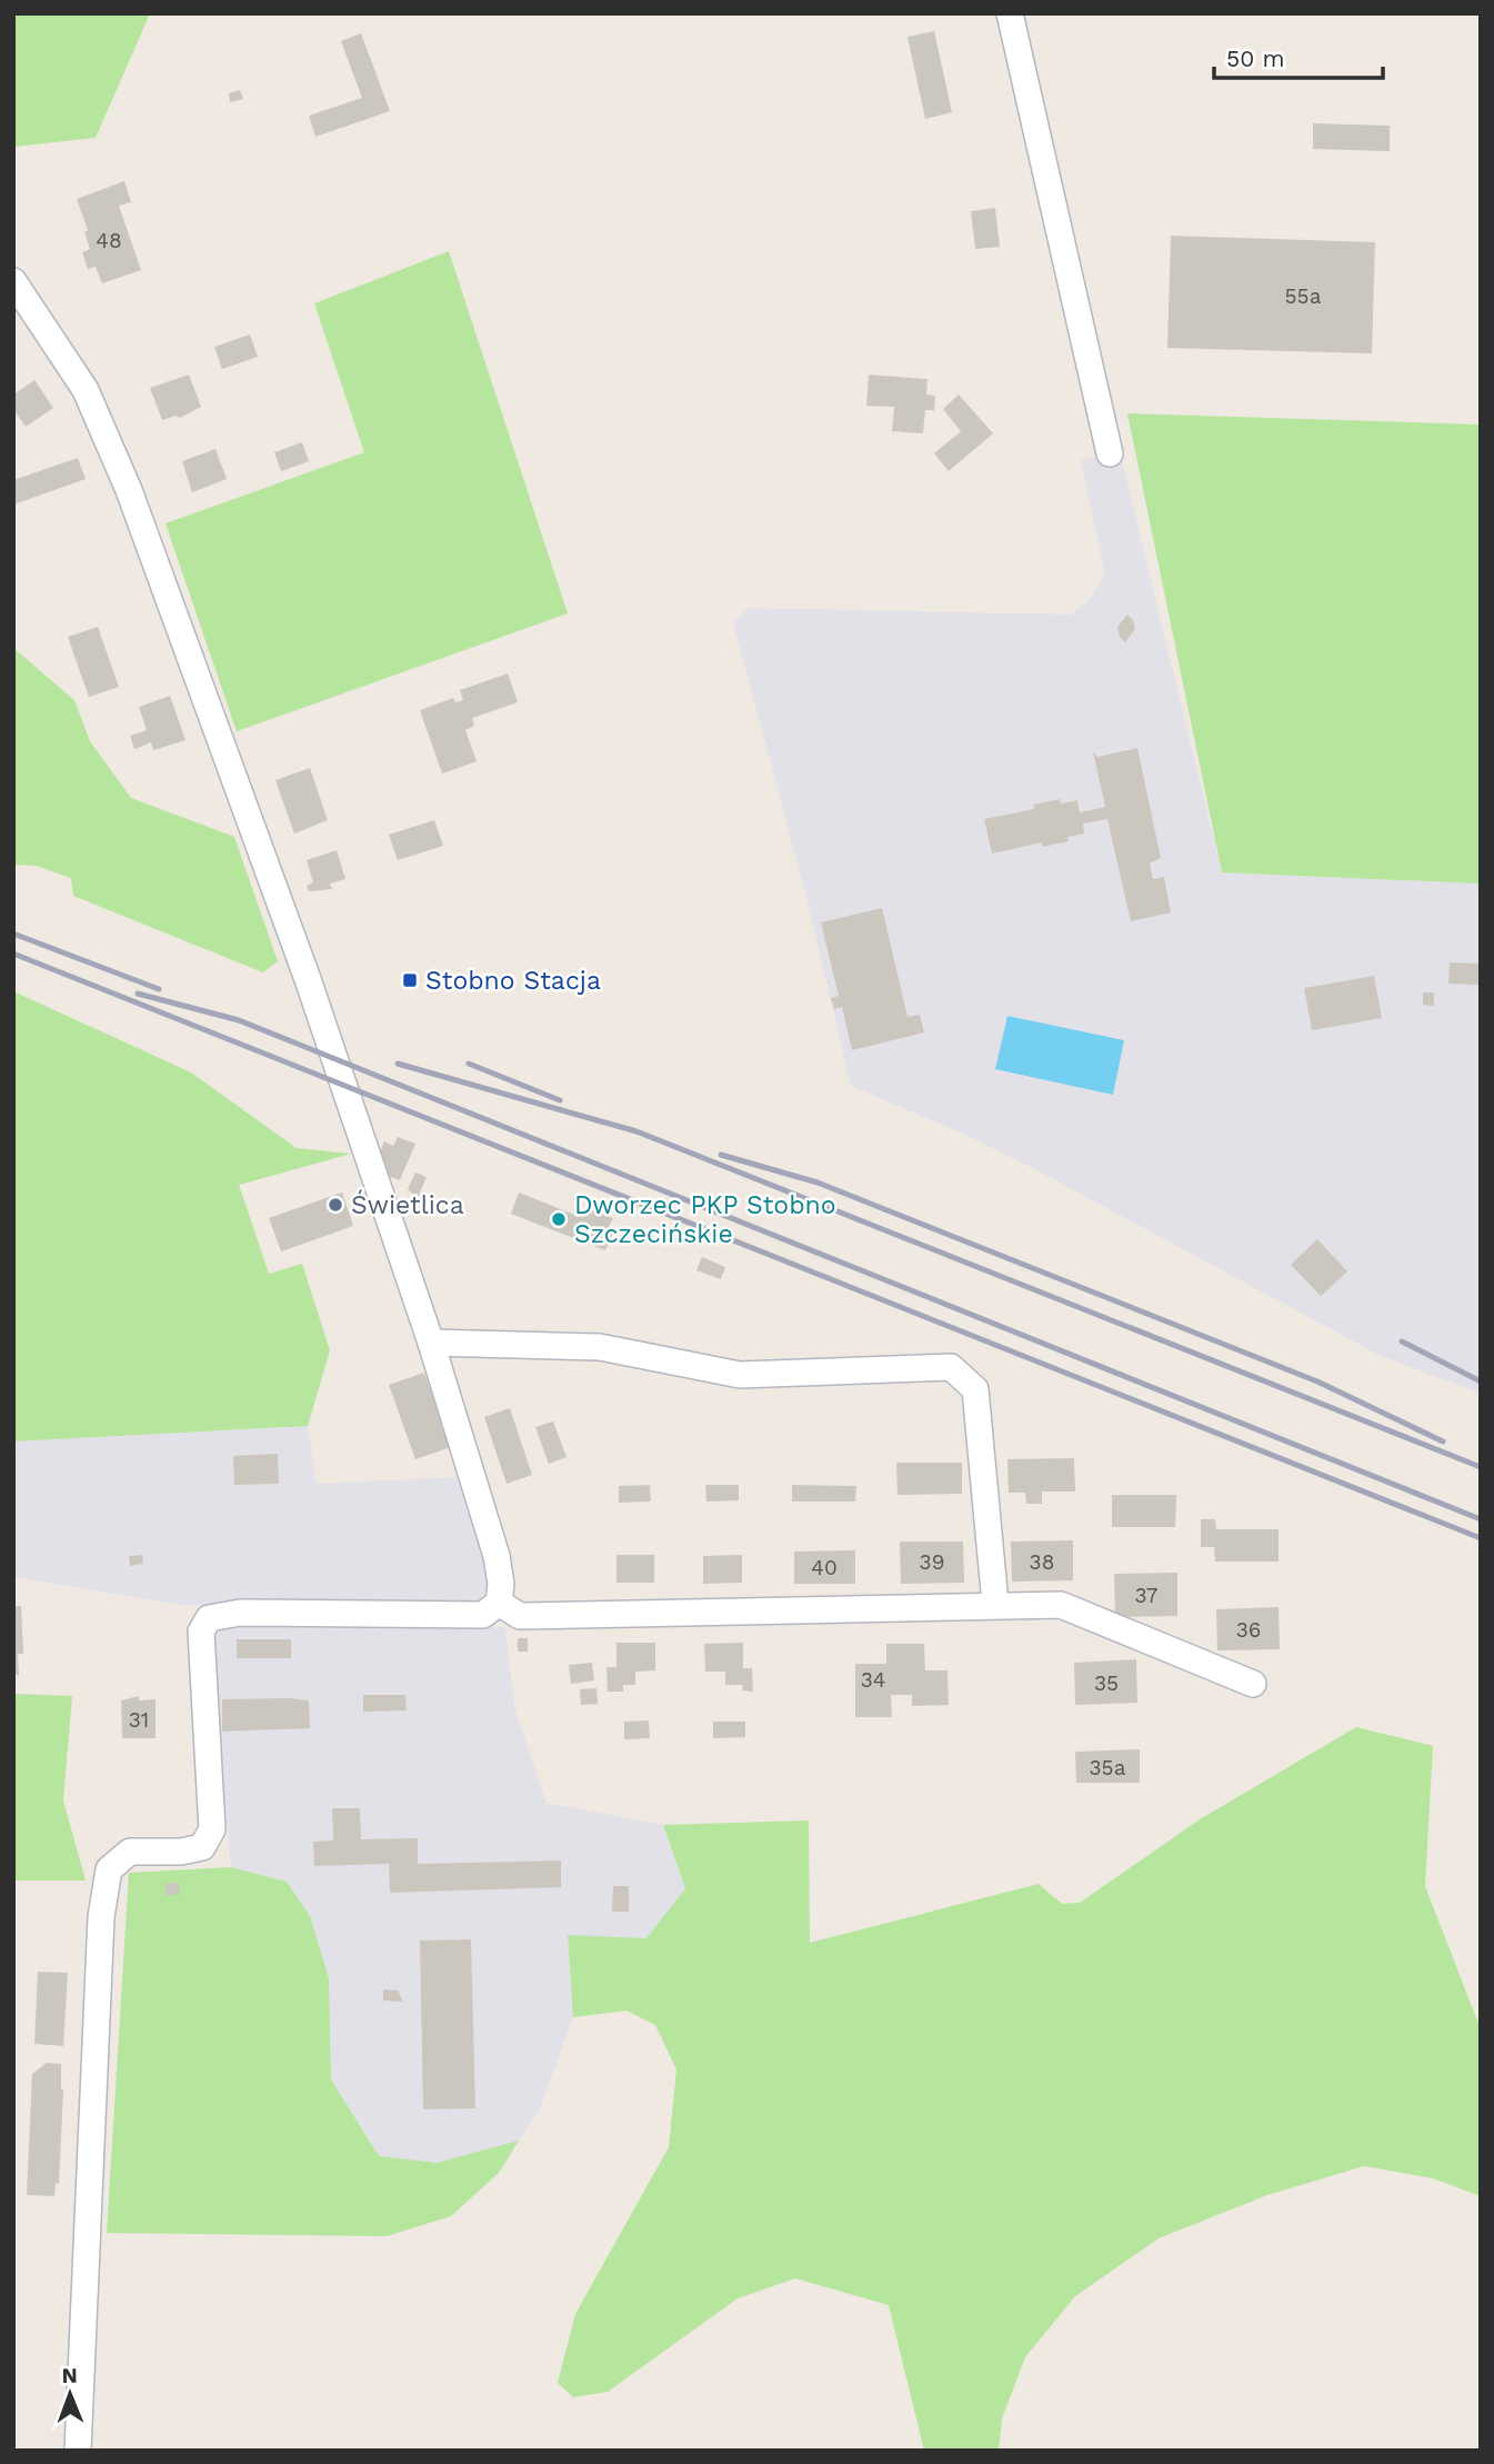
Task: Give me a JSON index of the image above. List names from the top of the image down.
{
  "places": {
    "transit": ["Stobno Stacja"],
    "other": ["Świetlica", "Dworzec PKP Stobno Szczecińskie"]
  },
  "house_numbers": [
    "48",
    "55a",
    "39",
    "38",
    "40",
    "37",
    "36",
    "34",
    "35",
    "31",
    "35a"
  ],
  "scale_bar": "50 m",
  "north": "top"
}
